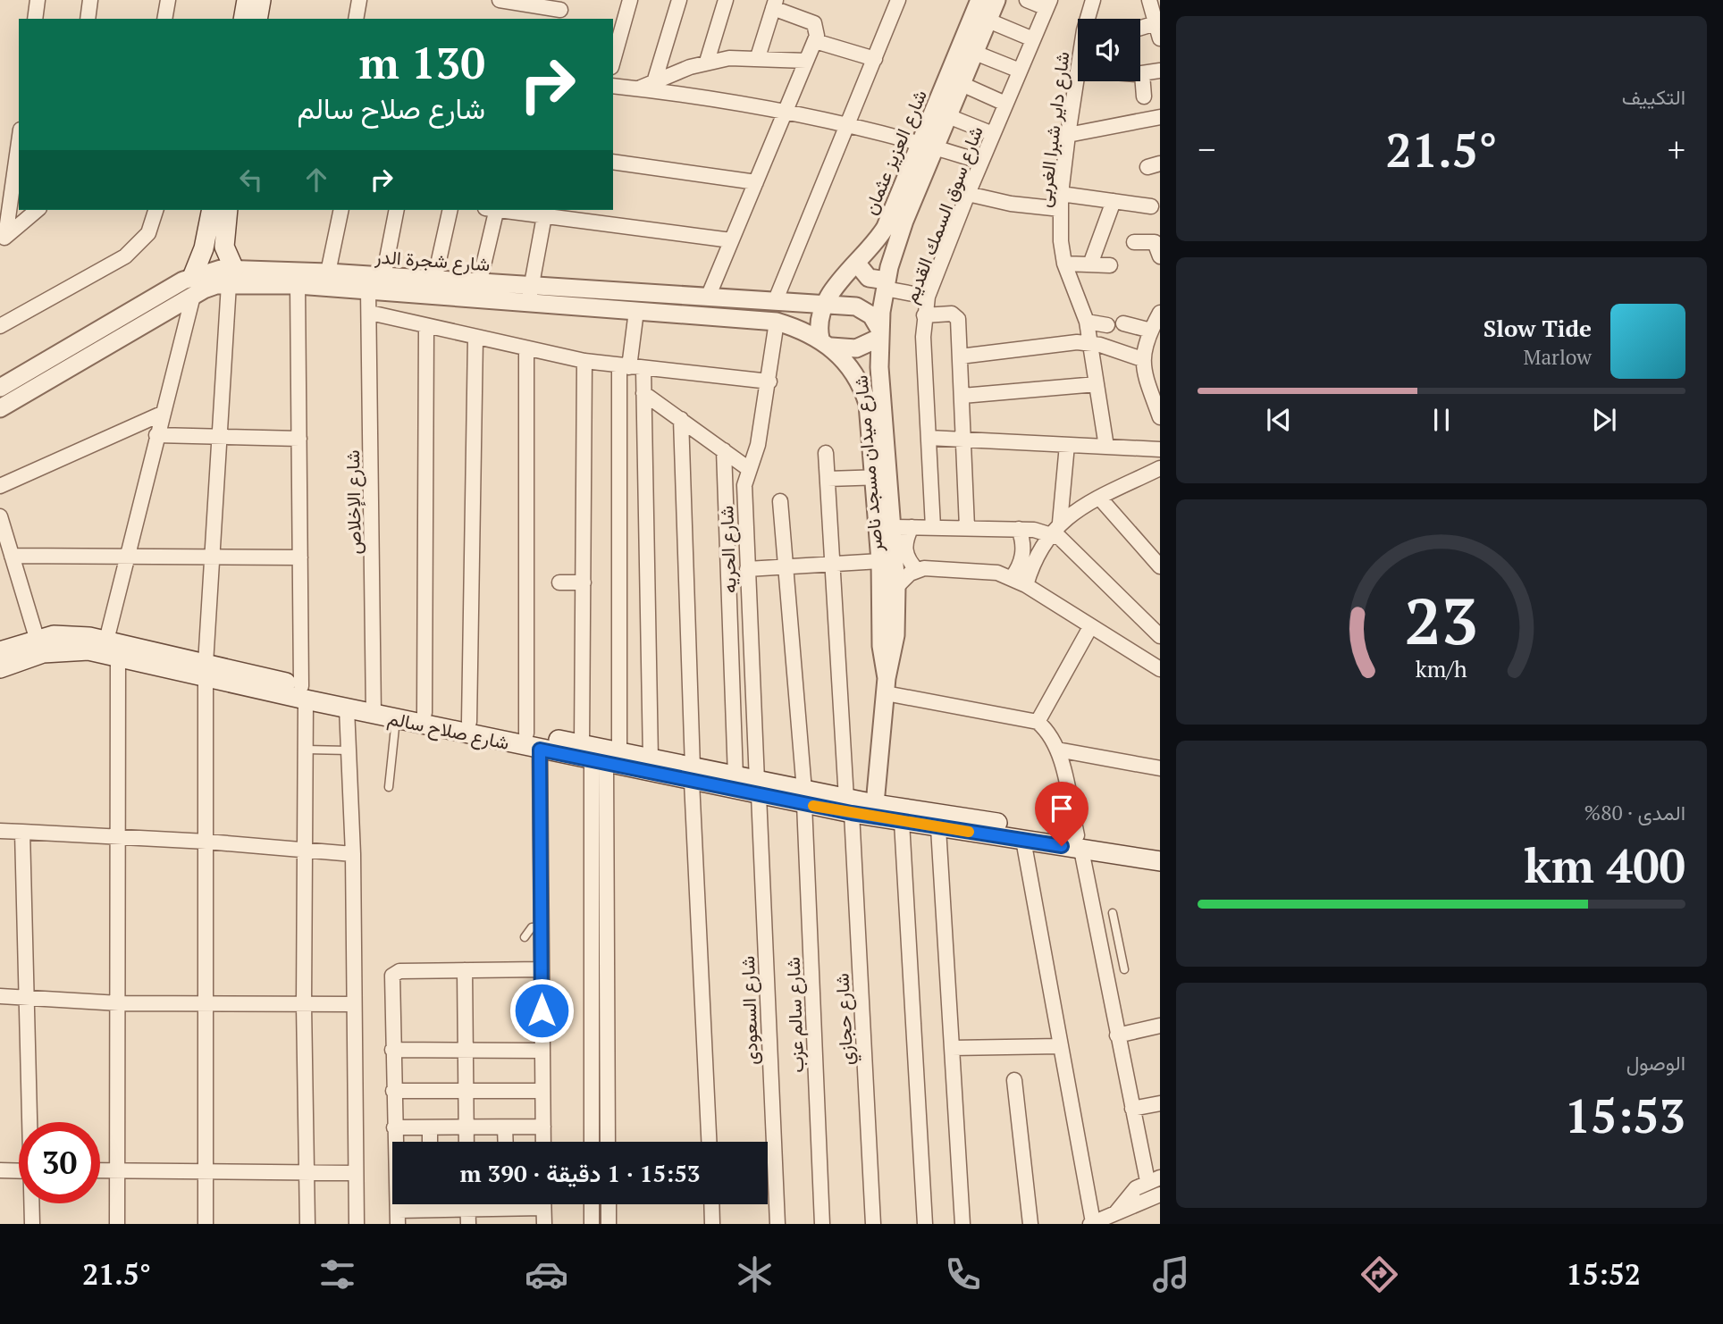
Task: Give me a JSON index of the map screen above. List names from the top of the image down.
{
  "streets": {
    "main road": ["شارع صلاح سالم"],
    "street": [
      "شارع داير شبرا الغربى",
      "شارع العزيز عثمان",
      "شارع سوق السمك القديم",
      "شارع شجرة الدر",
      "شارع ميدان مسجد ناصر",
      "شارع الإخلاص",
      "شارع الحريه",
      "شارع السعودى",
      "شارع سالم عزب",
      "شارع حجازي"
    ]
  },
  "crossings": [
    ["شارع العزيز عثمان", "شارع شجرة الدر"],
    ["شارع العزيز عثمان", "شارع ميدان مسجد ناصر"],
    ["شارع شجرة الدر", "شارع ميدان مسجد ناصر"],
    ["شارع شجرة الدر", "شارع الإخلاص"],
    ["شارع شجرة الدر", "شارع الحريه"],
    ["شارع ميدان مسجد ناصر", "شارع صلاح سالم"],
    ["شارع الإخلاص", "شارع صلاح سالم"],
    ["شارع الحريه", "شارع صلاح سالم"],
    ["شارع الحريه", "شارع السعودى"],
    ["شارع صلاح سالم", "شارع السعودى"],
    ["شارع صلاح سالم", "شارع سالم عزب"],
    ["شارع صلاح سالم", "شارع حجازي"]
  ],
  "page": {
    "tile": [
      "التكييف",
      ["المدى · 80%", "400 km"],
      ["الوصول", "15:53"]
    ],
    "turn": ["130 m", "شارع صلاح سالم"],
    "heat": ["−", "21.5°", "+"],
    "song": ["Slow Tide", "Marlow"],
    "limit": "30",
    "trip": "15:53 · 1 دقيقة · 390 m",
    "tabs": ["15:52", "21.5°"],
    "gauge": ["23", "km/h"]
  }
}
